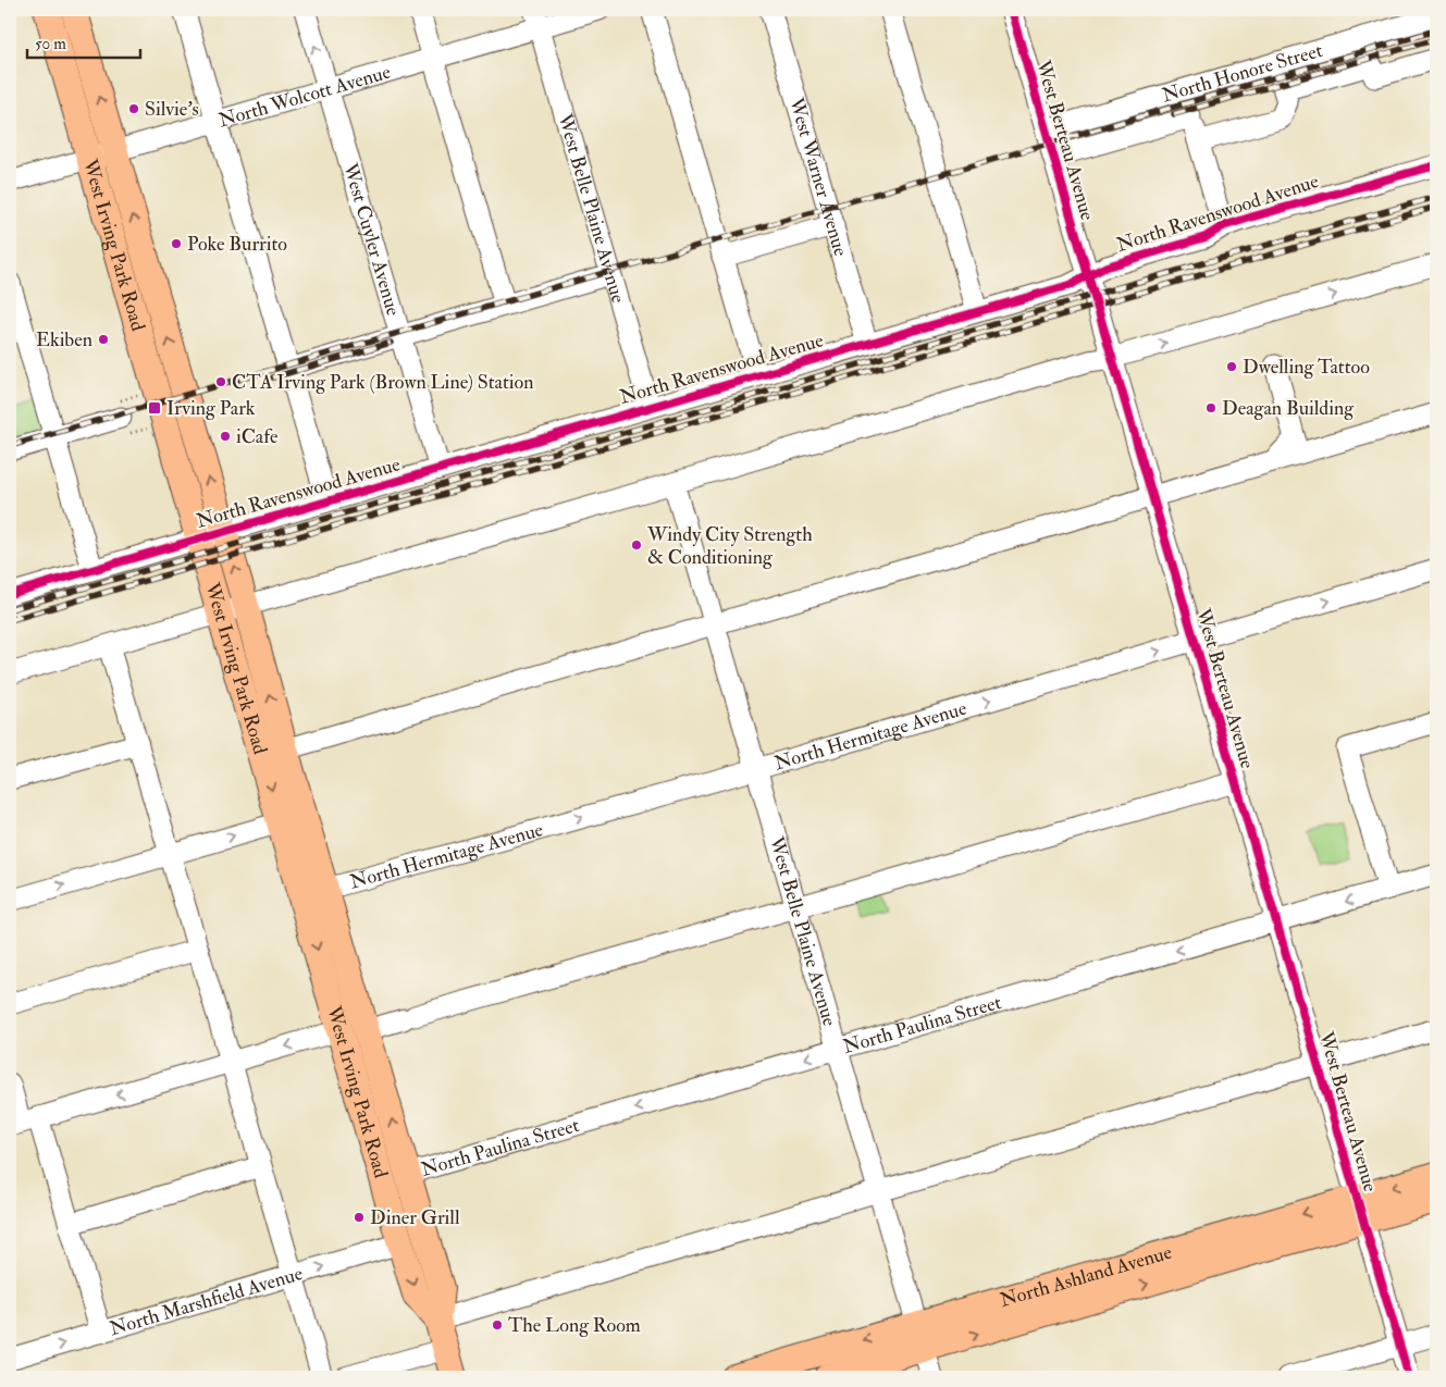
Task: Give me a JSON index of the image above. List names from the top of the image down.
{
  "streets": {
    "main road": ["West Irving Park Road", "North Ashland Avenue"],
    "street": [
      "North Honore Street",
      "North Wolcott Avenue",
      "West Berteau Avenue",
      "West Warner Avenue",
      "West Belle Plaine Avenue",
      "North Ravenswood Avenue",
      "West Cuyler Avenue",
      "North Hermitage Avenue",
      "North Paulina Street",
      "North Marshfield Avenue"
    ]
  },
  "crossings": [
    ["North Honore Street", "West Berteau Avenue"],
    ["North Wolcott Avenue", "West Belle Plaine Avenue"],
    ["North Wolcott Avenue", "West Cuyler Avenue"],
    ["North Wolcott Avenue", "West Irving Park Road"],
    ["West Berteau Avenue", "North Ravenswood Avenue"],
    ["West Berteau Avenue", "North Hermitage Avenue"],
    ["West Berteau Avenue", "North Paulina Street"],
    ["West Berteau Avenue", "North Ashland Avenue"],
    ["West Warner Avenue", "North Ravenswood Avenue"],
    ["West Belle Plaine Avenue", "North Ravenswood Avenue"],
    ["West Belle Plaine Avenue", "North Hermitage Avenue"],
    ["West Belle Plaine Avenue", "North Paulina Street"],
    ["West Belle Plaine Avenue", "North Ashland Avenue"],
    ["North Ravenswood Avenue", "West Cuyler Avenue"],
    ["North Ravenswood Avenue", "West Irving Park Road"],
    ["West Irving Park Road", "North Hermitage Avenue"],
    ["West Irving Park Road", "North Paulina Street"],
    ["West Irving Park Road", "North Marshfield Avenue"]
  ],
  "places": {
    "other": [
      "Silvie's",
      "Poke Burrito",
      "Ekiben",
      "Dwelling Tattoo",
      "CTA Irving Park (Brown Line) Station",
      "Deagan Building",
      "iCafe",
      "Windy City Strength & Conditioning",
      "Diner Grill",
      "The Long Room"
    ],
    "transit": ["Irving Park"]
  },
  "scale_bar": "50 m"
}
